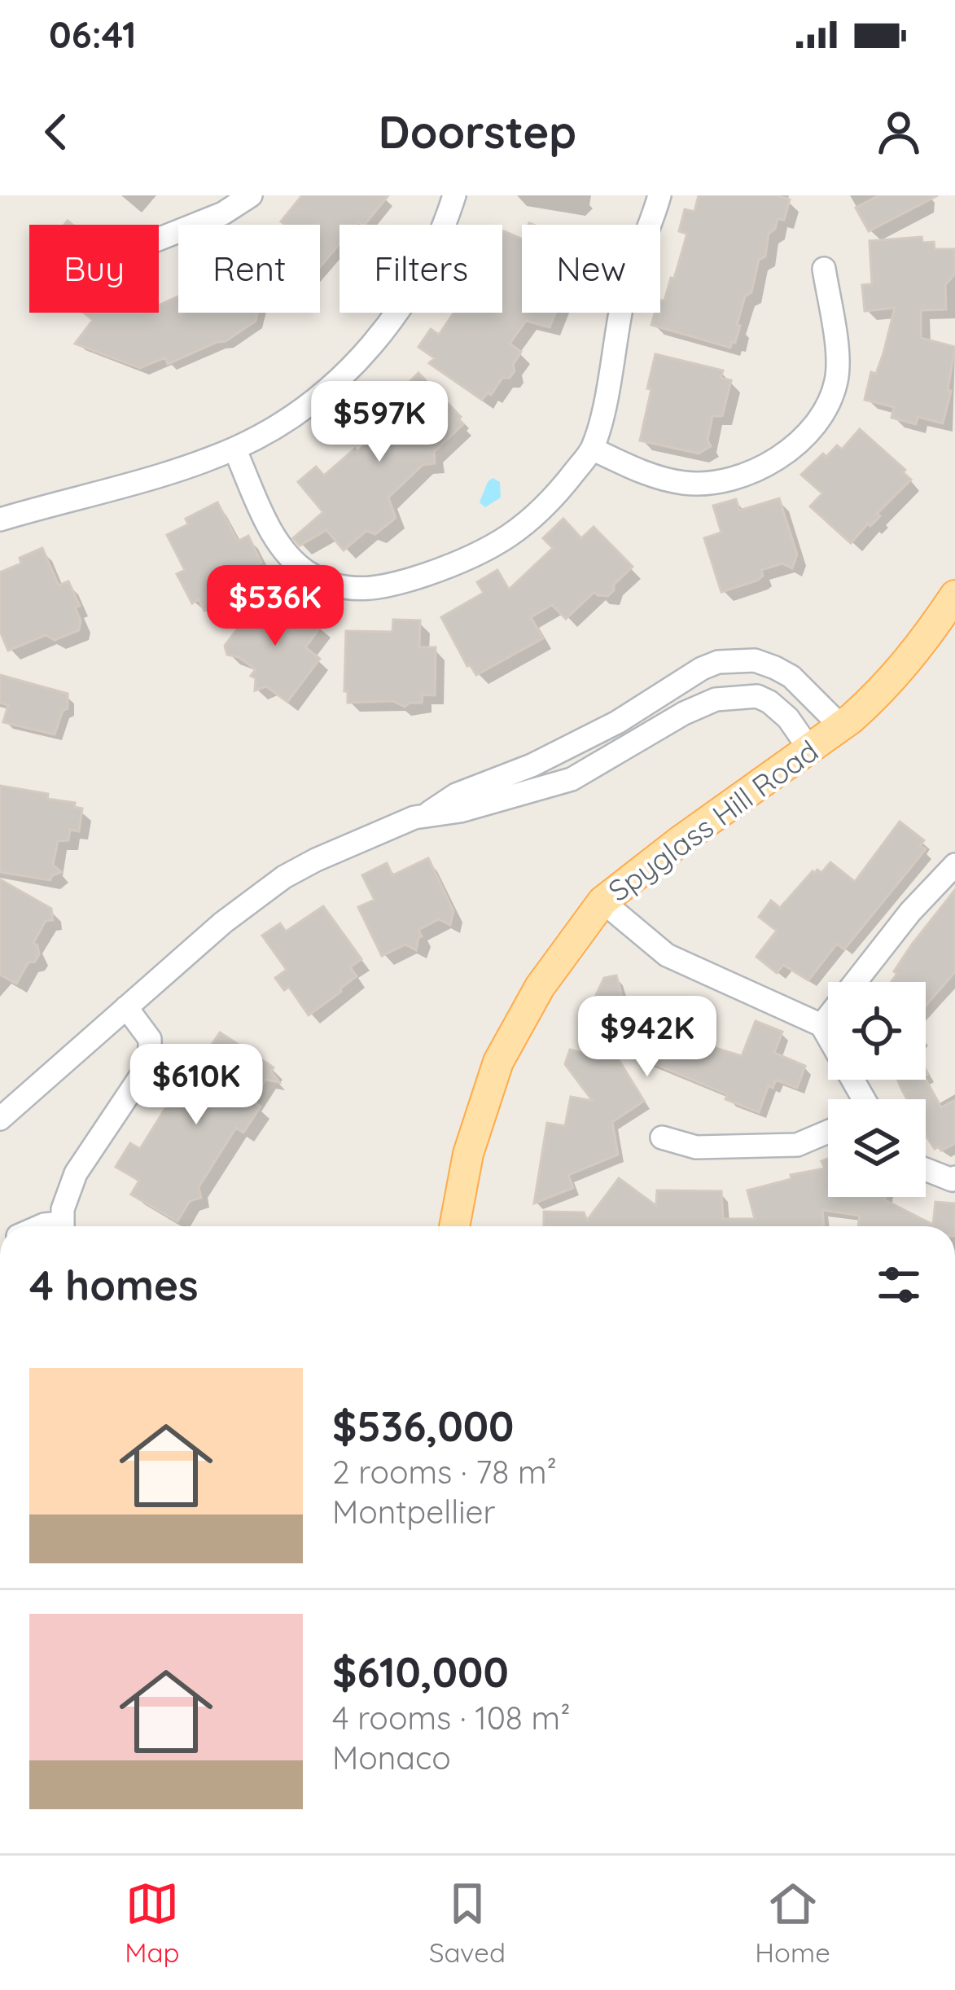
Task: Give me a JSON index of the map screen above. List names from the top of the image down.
{
  "streets": {
    "main road": ["Spyglass Hill Road"]
  },
  "page": {
    "status": "06:41",
    "header": "Doorstep",
    "chip": [
      "Buy",
      "Rent",
      "Filters",
      "New"
    ],
    "price": [
      "$597K",
      "$536K",
      "$942K",
      "$610K"
    ],
    "heading": "4 homes",
    "list": [
      {
        "name": "$536,000",
        "note": "2 rooms · 78 m² · Montpellier"
      },
      {
        "name": "$610,000",
        "note": "4 rooms · 108 m² · Monaco"
      }
    ],
    "tabs": ["Map", "Saved", "Home"]
  }
}
